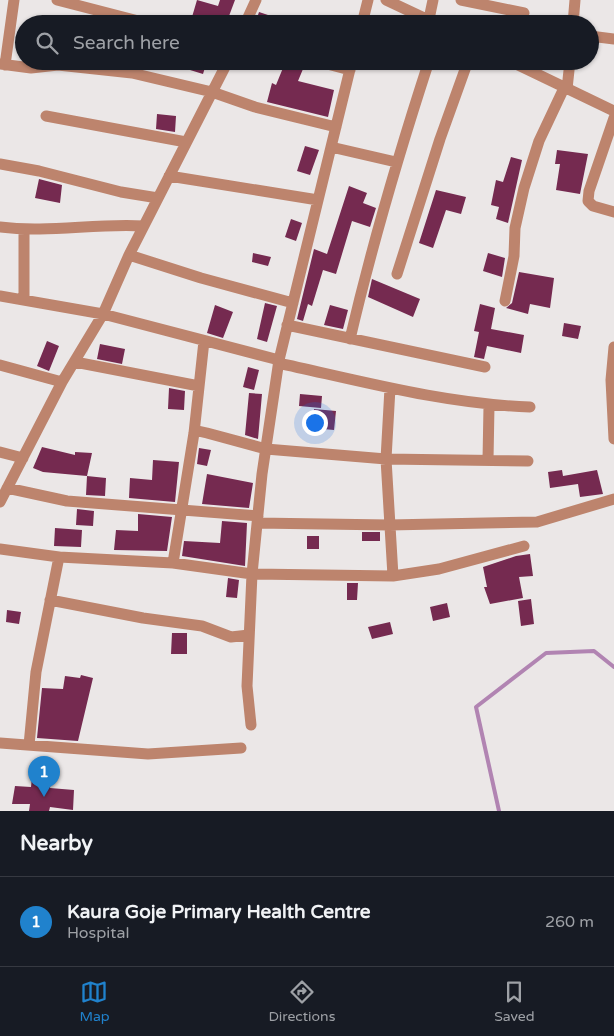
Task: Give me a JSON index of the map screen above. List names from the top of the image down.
{
  "page": {
    "search": "Search here",
    "pins": "1",
    "heading": "Nearby",
    "list": [
      {
        "mark": "1",
        "name": "Kaura Goje Primary Health Centre",
        "note": "Hospital",
        "value": "260 m"
      }
    ],
    "nav": ["Map", "Directions", "Saved"]
  }
}
